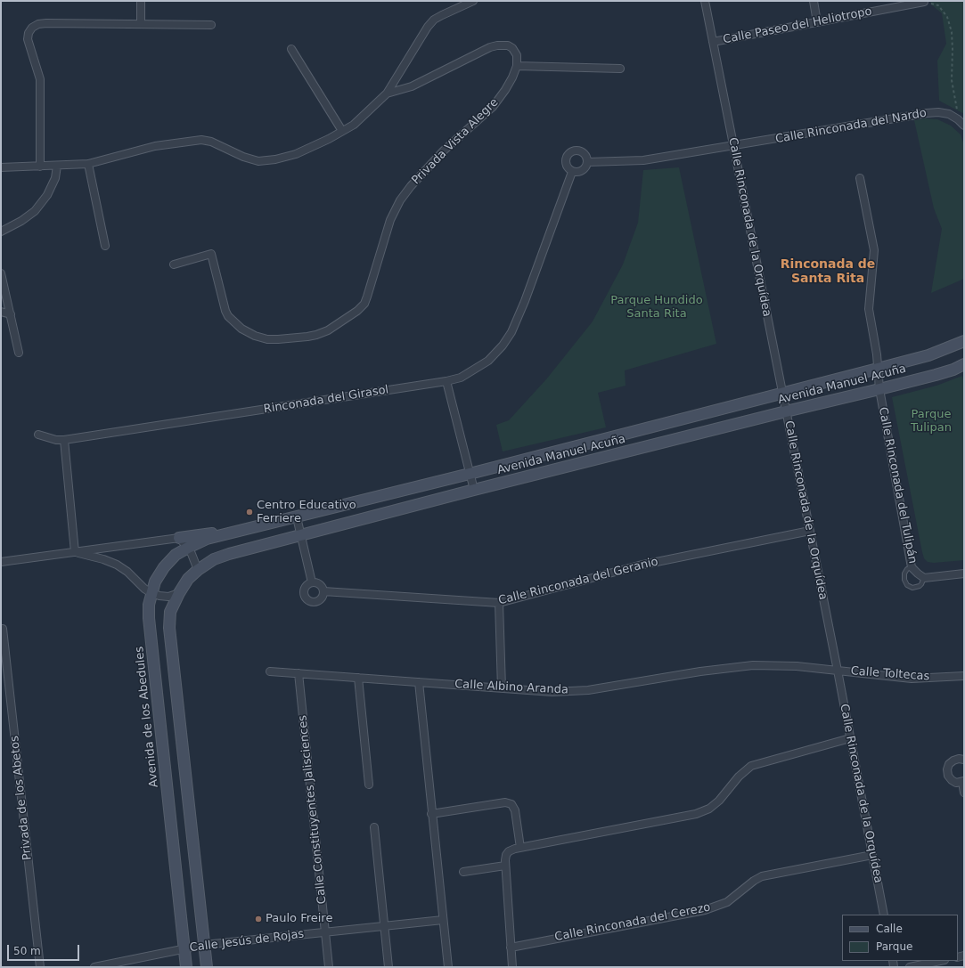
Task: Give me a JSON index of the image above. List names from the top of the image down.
{
  "streets": {
    "street": [
      "Calle Paseo del Heliotropo",
      "Calle Rinconada del Nardo",
      "Privada Vista Alegre",
      "Calle Rinconada de la Orquídea",
      "Avenida Manuel Acuña",
      "Rinconada del Girasol",
      "Calle Rinconada del Tulipán",
      "Calle Rinconada del Geranio",
      "Calle Toltecas",
      "Calle Albino Aranda",
      "Avenida de los Abedules",
      "Privada de los Abetos",
      "Calle Constituyentes Jalisciences",
      "Calle Rinconada del Cerezo",
      "Calle Jesús de Rojas"
    ]
  },
  "crossings": [
    ["Calle Paseo del Heliotropo", "Calle Rinconada de la Orquídea"],
    ["Calle Rinconada del Nardo", "Calle Rinconada de la Orquídea"],
    ["Calle Rinconada del Nardo", "Rinconada del Girasol"],
    ["Calle Rinconada de la Orquídea", "Avenida Manuel Acuña"],
    ["Calle Rinconada de la Orquídea", "Calle Rinconada del Geranio"],
    ["Calle Rinconada de la Orquídea", "Calle Toltecas"],
    ["Calle Rinconada de la Orquídea", "Calle Albino Aranda"],
    ["Calle Rinconada de la Orquídea", "Calle Rinconada del Cerezo"],
    ["Avenida Manuel Acuña", "Calle Rinconada del Tulipán"],
    ["Avenida Manuel Acuña", "Avenida de los Abedules"],
    ["Calle Toltecas", "Calle Albino Aranda"],
    ["Calle Albino Aranda", "Calle Constituyentes Jalisciences"],
    ["Avenida de los Abedules", "Calle Jesús de Rojas"],
    ["Calle Constituyentes Jalisciences", "Calle Jesús de Rojas"]
  ],
  "districts": ["Rinconada de Santa Rita"],
  "parks": ["Parque Hundido Santa Rita", "Parque Tulipan"],
  "places": ["Centro Educativo Ferriere", "Paulo Freire"],
  "legend": ["Calle", "Parque"],
  "scale_bar": "50 m"
}
